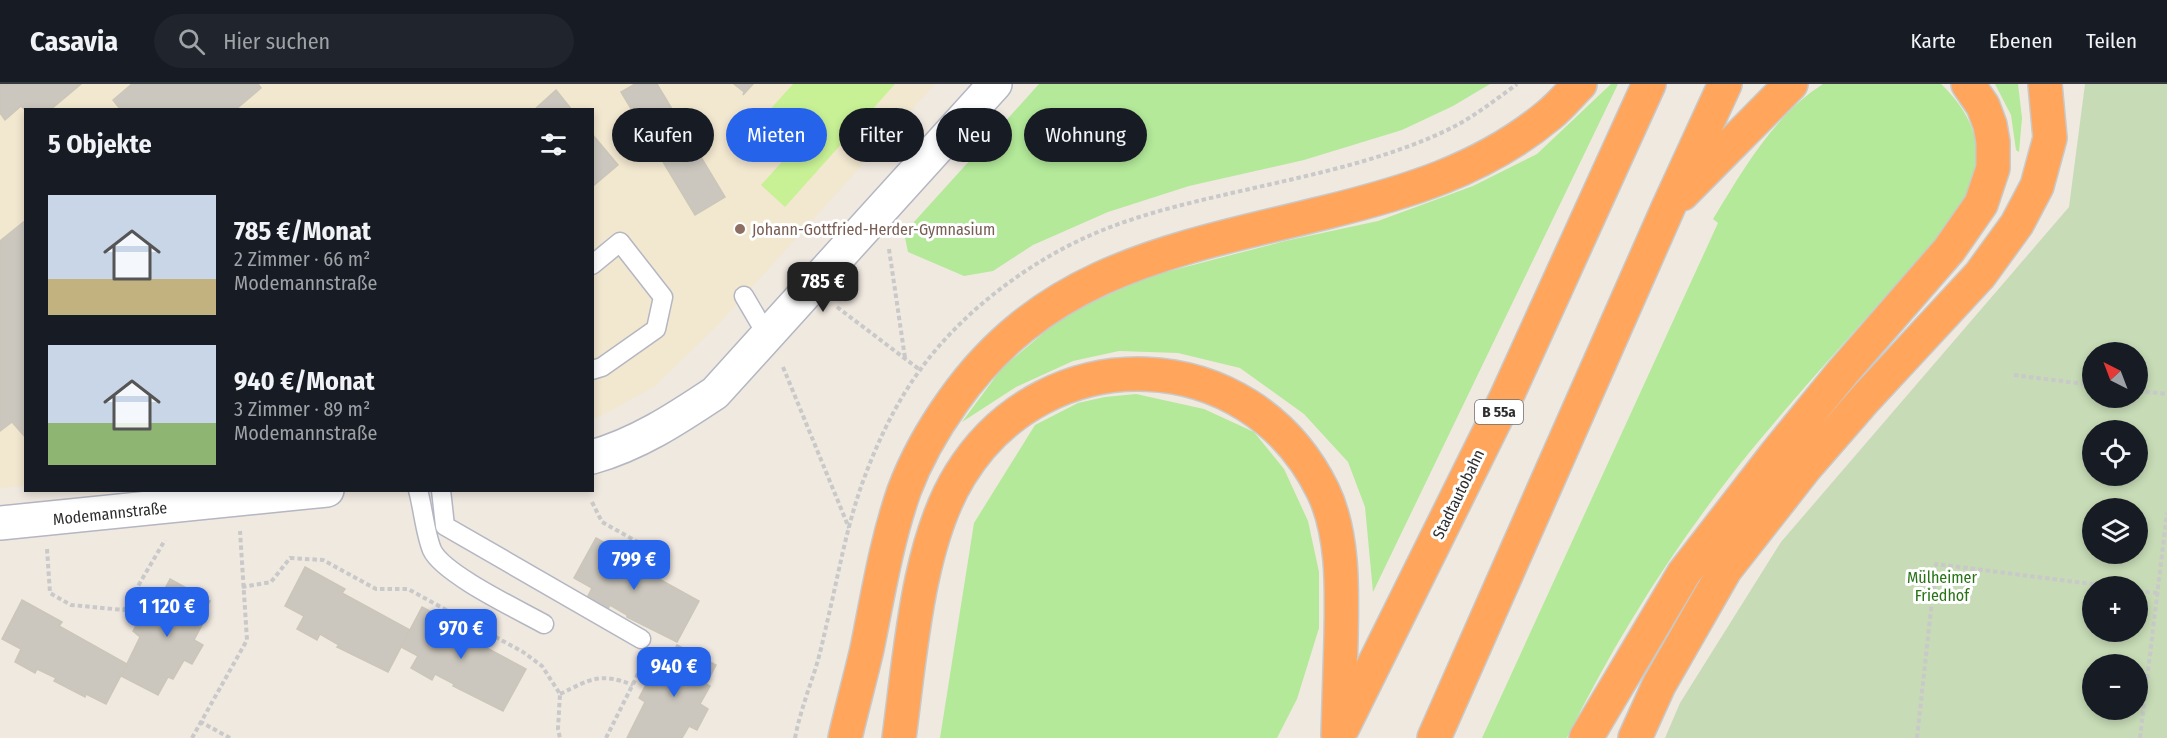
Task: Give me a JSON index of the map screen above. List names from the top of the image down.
{
  "streets": {
    "highway": ["B 55a", "Stadtautobahn"],
    "street": ["Modemannstraße"]
  },
  "parks": ["Mülheimer Friedhof"],
  "places": ["Johann-Gottfried-Herder-Gymnasium"],
  "north": "top left",
  "page": {
    "header": "Casavia",
    "search": "Hier suchen",
    "nav": ["Karte", "Ebenen", "Teilen"],
    "chip": [
      "Kaufen",
      "Mieten",
      "Filter",
      "Neu",
      "Wohnung"
    ],
    "heading": "5 Objekte",
    "list": [
      {
        "name": "785 €/Monat",
        "note": "2 Zimmer · 66 m² · Modemannstraße"
      },
      {
        "name": "940 €/Monat",
        "note": "3 Zimmer · 89 m² · Modemannstraße"
      }
    ],
    "price": [
      "785 €",
      "799 €",
      "1 120 €",
      "970 €",
      "940 €"
    ],
    "map_buttons": ["+", "−"]
  }
}
